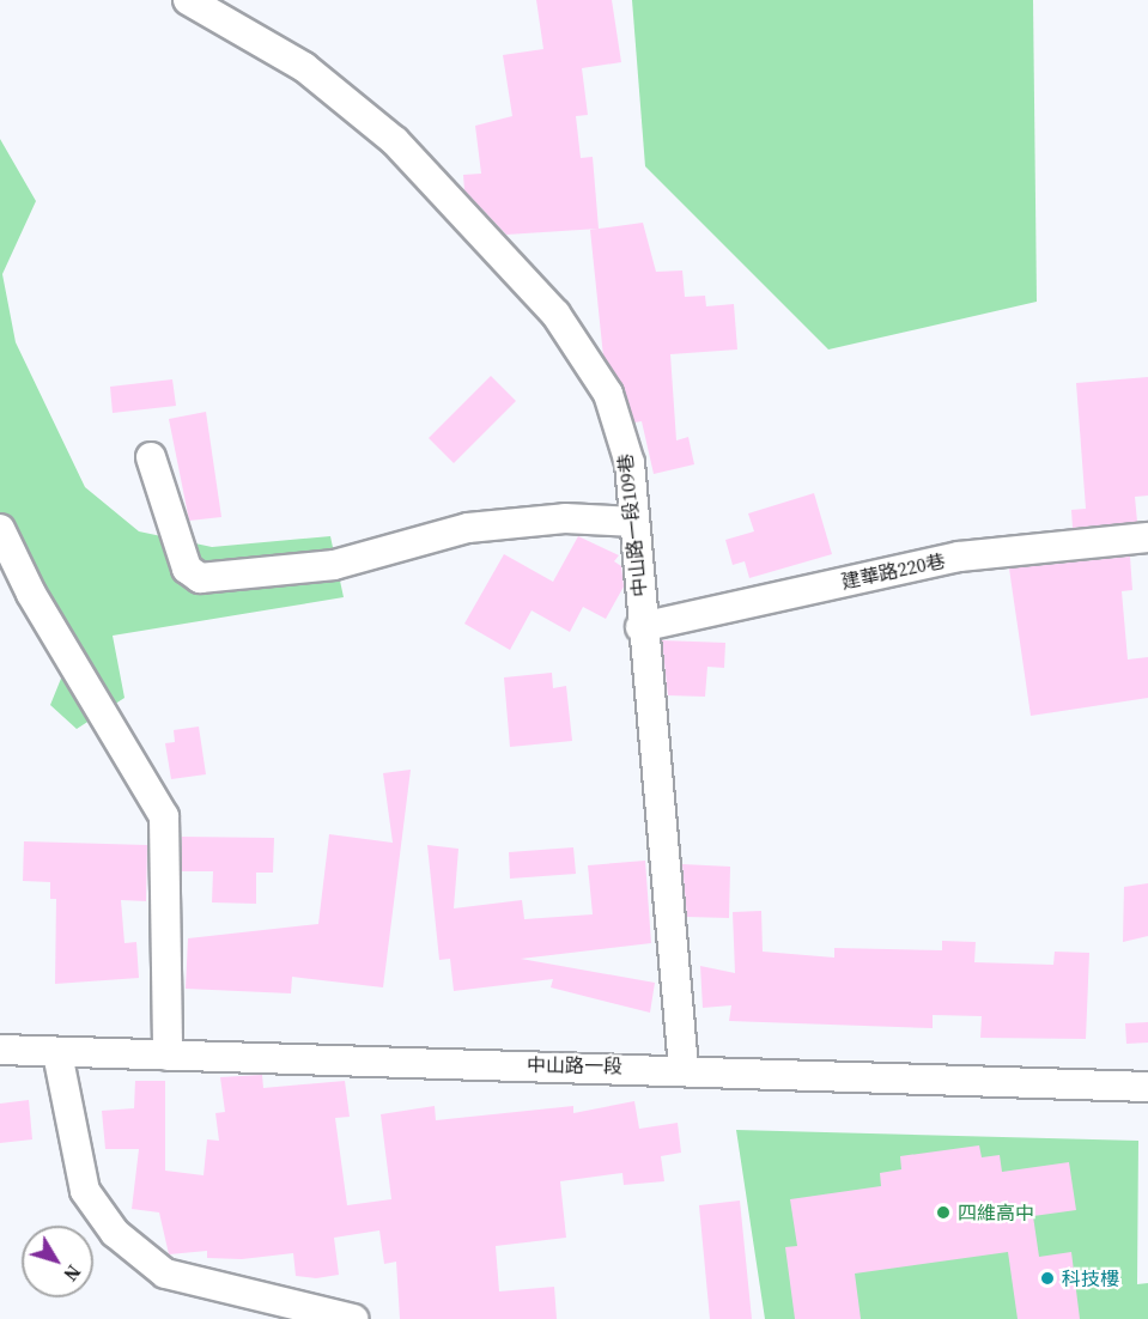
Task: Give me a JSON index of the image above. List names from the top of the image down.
{
  "streets": {
    "street": ["中山路一段109巷", "建華路220巷", "中山路一段"]
  },
  "crossings": [
    ["中山路一段109巷", "建華路220巷"],
    ["中山路一段109巷", "中山路一段"]
  ],
  "places": ["四維高中", "科技樓"],
  "north": "bottom right"
}
